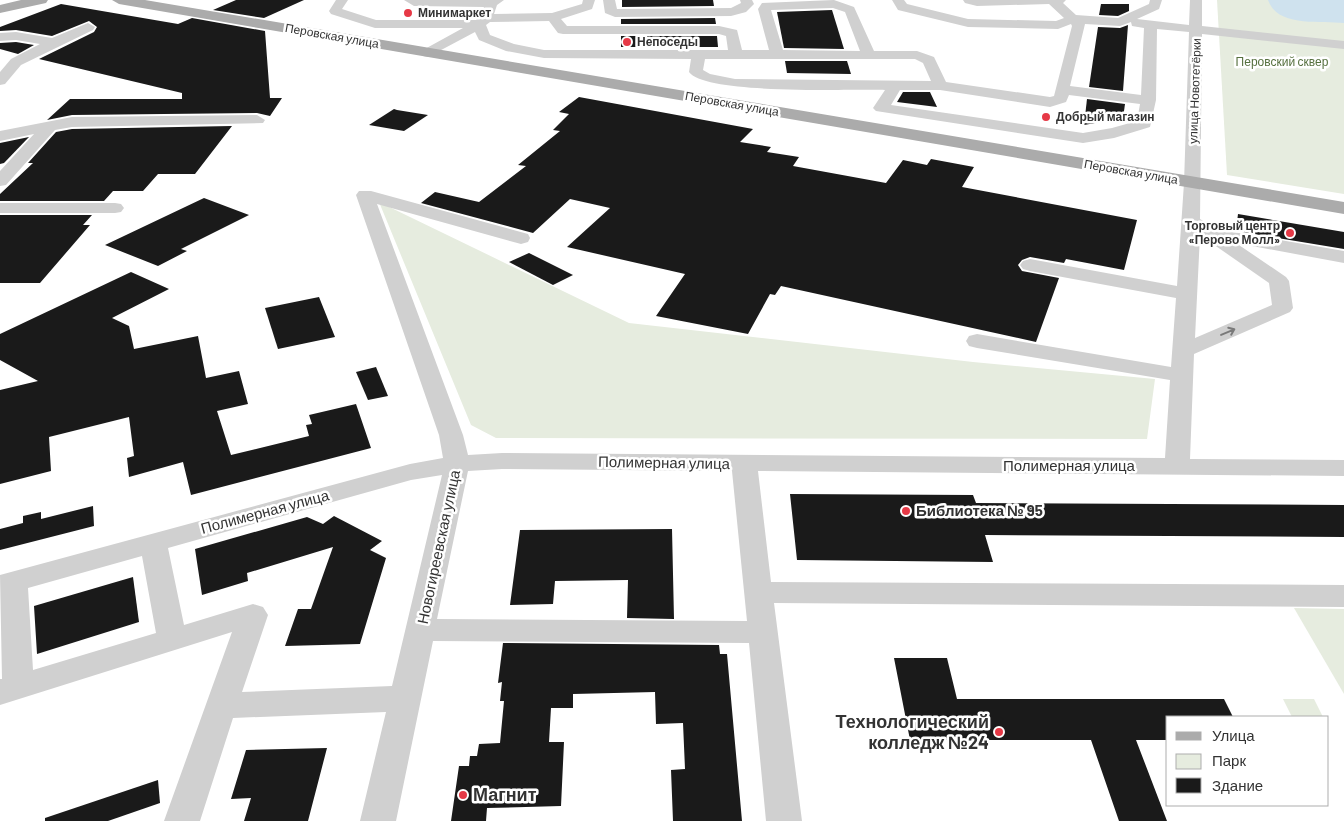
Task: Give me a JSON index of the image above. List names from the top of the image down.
{
  "streets": {
    "main road": ["Перовская улица"],
    "street": ["улица Новотетёрки", "Полимерная улица", "Новогиреевская улица"]
  },
  "crossings": [
    ["Перовская улица", "улица Новотетёрки"],
    ["улица Новотетёрки", "Полимерная улица"],
    ["Полимерная улица", "Новогиреевская улица"]
  ],
  "parks": ["Перовский сквер"],
  "places": [
    "Минимаркет",
    "Непоседы",
    "Добрый магазин",
    "Торговый центр «Перово Молл»",
    "Библиотека № 95",
    "Технологический колледж №24",
    "Магнит"
  ],
  "legend": ["Улица", "Парк", "Здание"]
}
